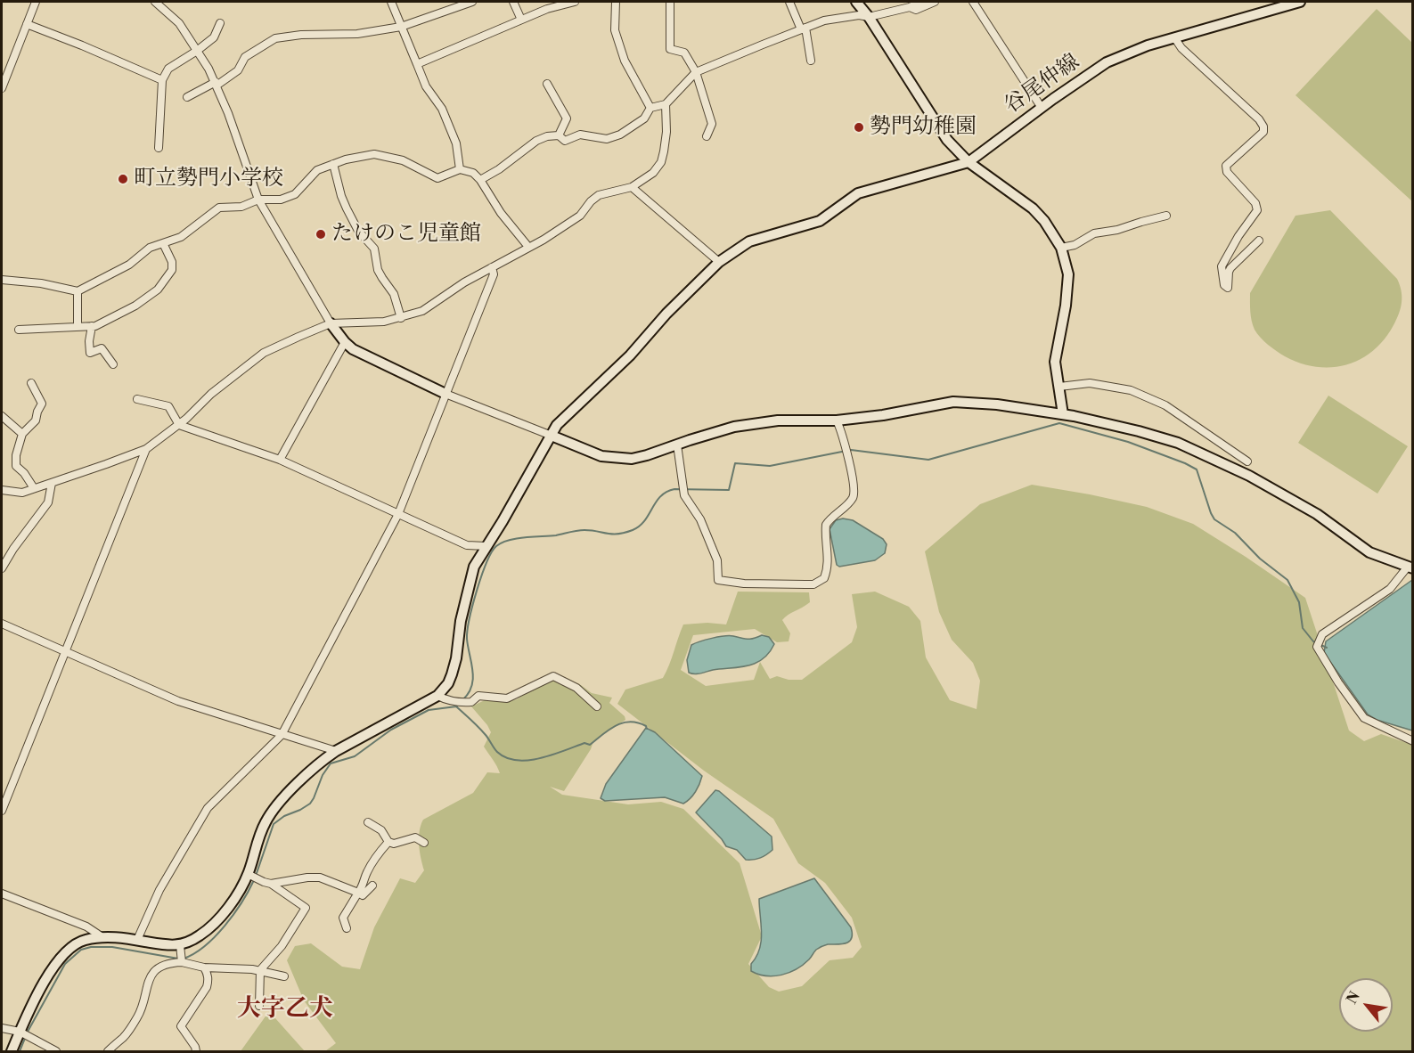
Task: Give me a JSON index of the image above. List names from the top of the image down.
{
  "streets": {
    "street": ["谷尾仲線"]
  },
  "districts": ["大字乙犬"],
  "places": ["勢門幼稚園", "町立勢門小学校", "たけのこ児童館"],
  "north": "top left"
}
